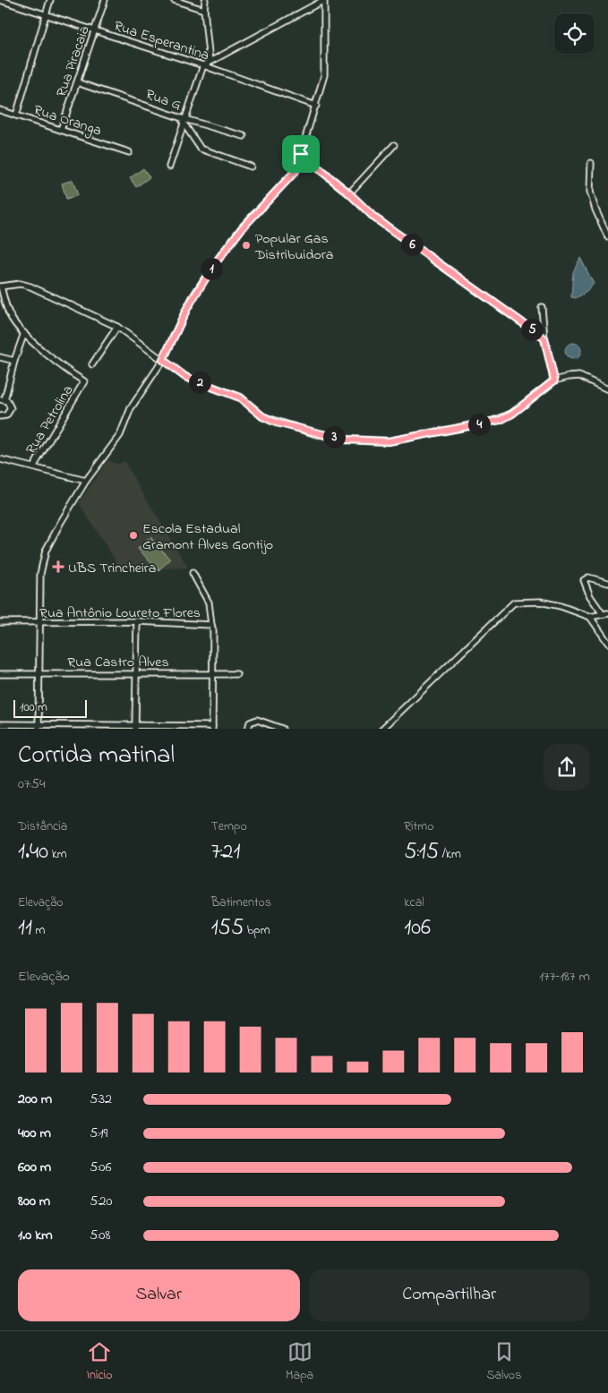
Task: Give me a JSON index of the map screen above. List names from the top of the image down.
{
  "streets": {
    "street": [
      "Rua Esperantina",
      "Rua Piracaia",
      "Rua G",
      "Rua Oranga",
      "Rua Petrolina",
      "Rua Antônio Loureto Flores",
      "Rua Castro Alves"
    ]
  },
  "crossings": [
    ["Rua Esperantina", "Rua Piracaia"],
    ["Rua Piracaia", "Rua G"],
    ["Rua Piracaia", "Rua Oranga"]
  ],
  "places": {
    "other": ["Popular Gas Distribuidora", "Escola Estadual Gramont Alves Gontijo"],
    "health": ["UBS Trincheira"]
  },
  "scale_bar": "100 m",
  "page": {
    "pins": [
      "6",
      "1",
      "5",
      "2",
      "4",
      "3"
    ],
    "scale": "100 m",
    "heading": ["Corrida matinal", "07:54"],
    "stats": [
      ["Distância", "1.40 km"],
      ["Tempo", "7:21"],
      ["Ritmo", "5:15 /km"],
      ["Elevação", "11 m"],
      ["Batimentos", "155 bpm"],
      ["kcal", "106"]
    ],
    "chart": ["Elevação", "177–187 m"],
    "list": [
      {
        "name": "200 m",
        "note": "5:32"
      },
      {
        "name": "400 m",
        "note": "5:19"
      },
      {
        "name": "600 m",
        "note": "5:06"
      },
      {
        "name": "800 m",
        "note": "5:20"
      },
      {
        "name": "1.0 km",
        "note": "5:08"
      }
    ],
    "buttons": ["Salvar", "Compartilhar"],
    "tabs": ["Início", "Mapa", "Salvos"]
  }
}
